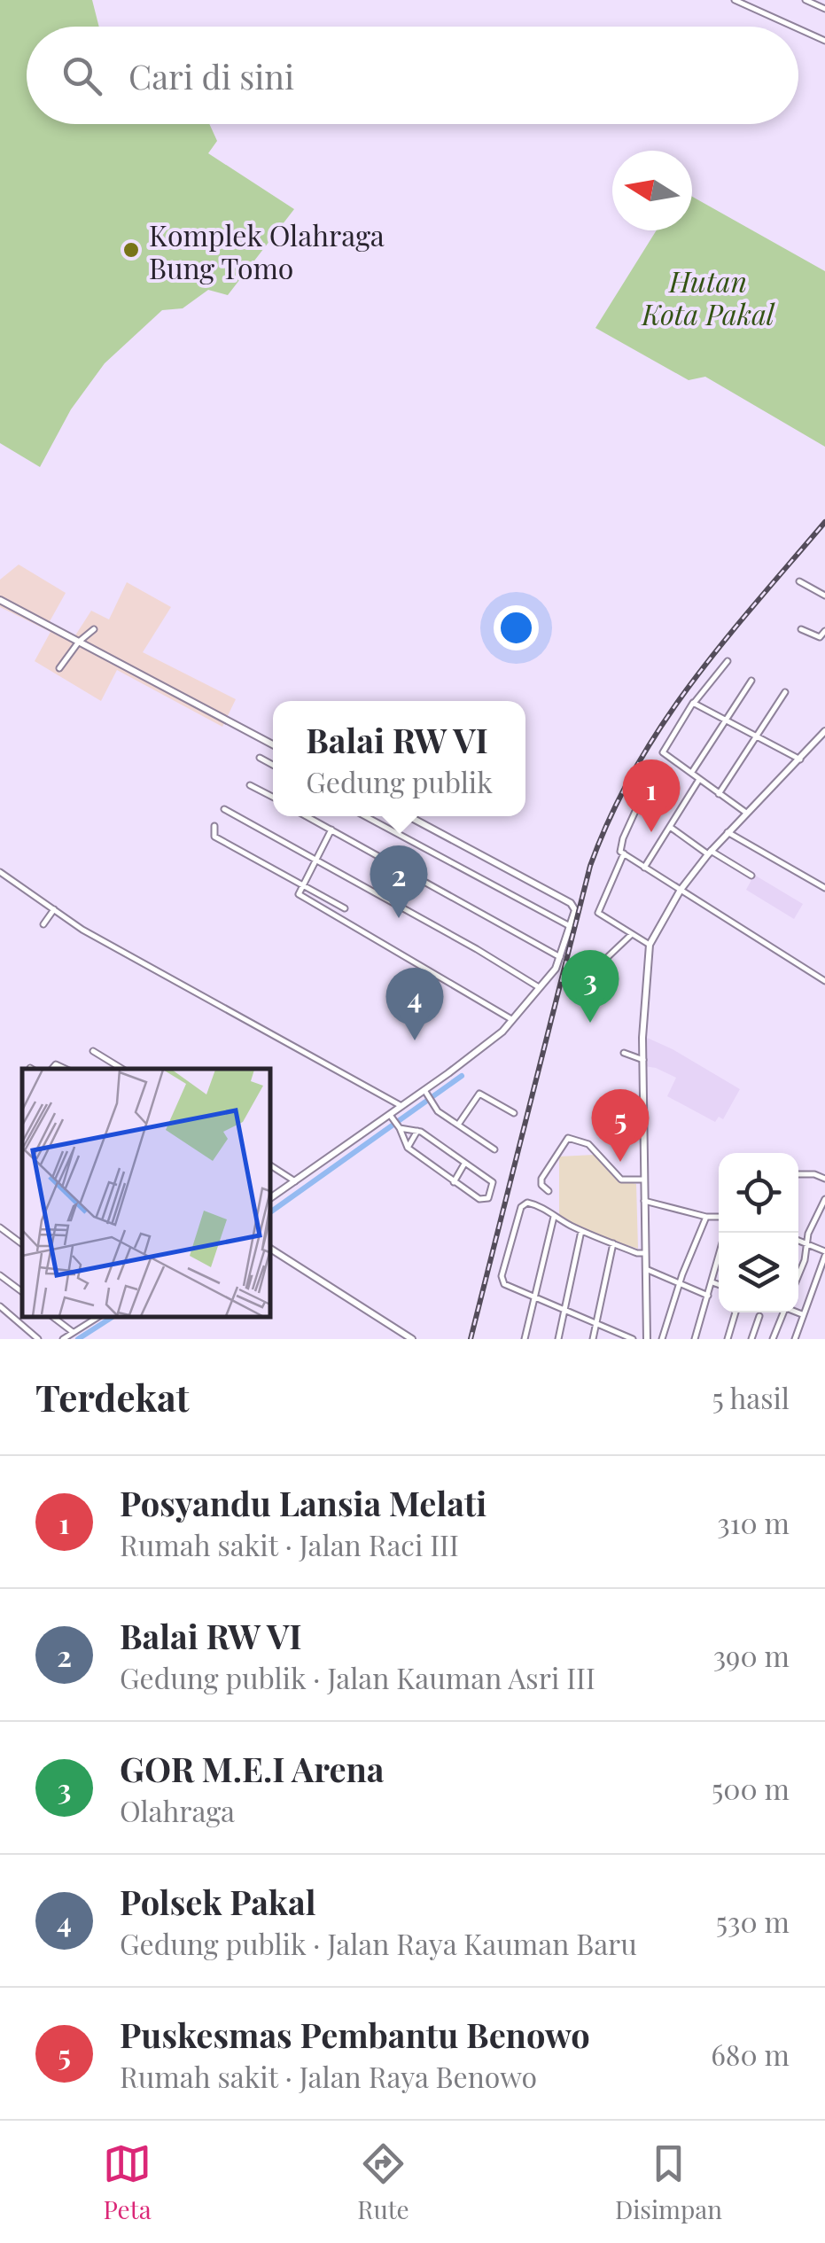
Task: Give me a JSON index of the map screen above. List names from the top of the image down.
{
  "parks": ["Hutan Kota Pakal"],
  "places": ["Komplek Olahraga Bung Tomo"],
  "north": "left",
  "page": {
    "search": "Cari di sini",
    "popup": ["Balai RW VI", "Gedung publik"],
    "pins": [
      "1",
      "2",
      "3",
      "4",
      "5"
    ],
    "heading": ["Terdekat", "5 hasil"],
    "list": [
      {
        "mark": "1",
        "name": "Posyandu Lansia Melati",
        "note": "Rumah sakit · Jalan Raci III",
        "value": "310 m"
      },
      {
        "mark": "2",
        "name": "Balai RW VI",
        "note": "Gedung publik · Jalan Kauman Asri III",
        "value": "390 m"
      },
      {
        "mark": "3",
        "name": "GOR M.E.I Arena",
        "note": "Olahraga",
        "value": "500 m"
      },
      {
        "mark": "4",
        "name": "Polsek Pakal",
        "note": "Gedung publik · Jalan Raya Kauman Baru",
        "value": "530 m"
      },
      {
        "mark": "5",
        "name": "Puskesmas Pembantu Benowo",
        "note": "Rumah sakit · Jalan Raya Benowo",
        "value": "680 m"
      }
    ],
    "nav": ["Peta", "Rute", "Disimpan"]
  }
}
